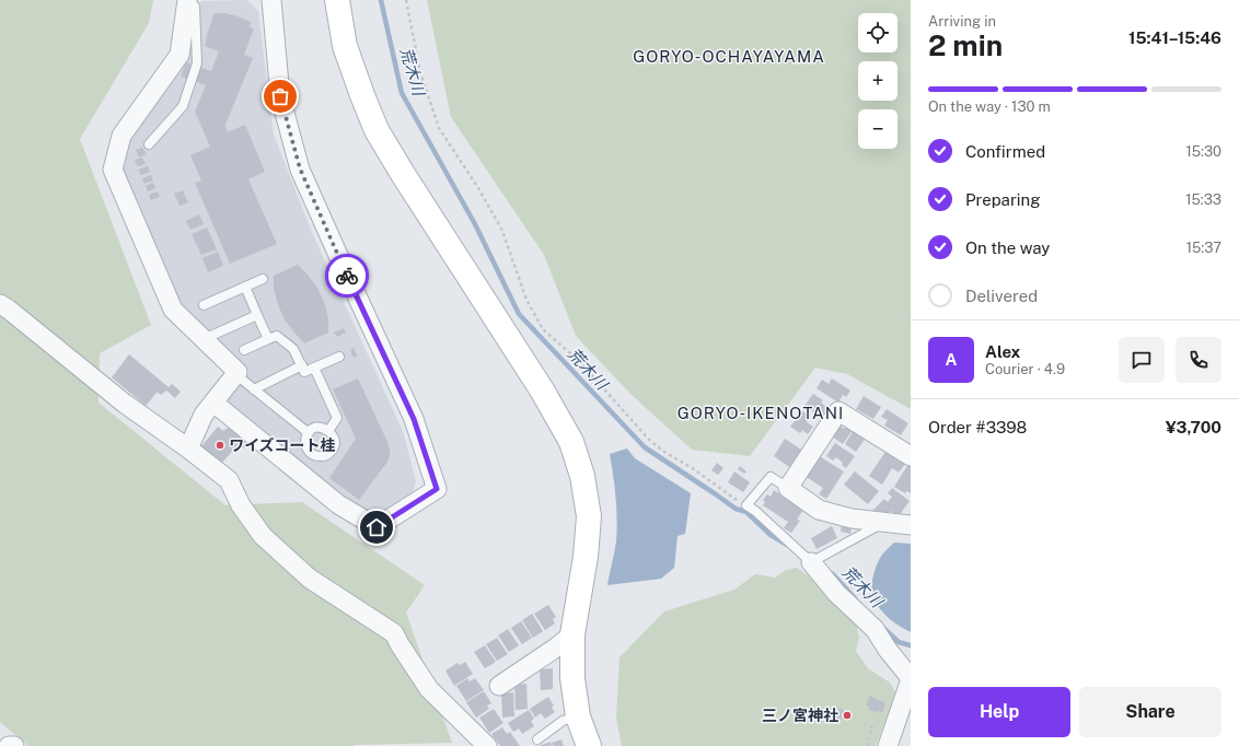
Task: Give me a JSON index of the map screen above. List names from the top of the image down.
{
  "districts": ["GORYO-OCHAYAYAMA", "GORYO-IKENOTANI"],
  "water": ["荒木川"],
  "places": ["ワイズコート桂", "三ノ宮神社"],
  "page": {
    "heading": ["2 min", "Arriving in", "15:41–15:46"],
    "panel": [
      "Alex",
      "Courier · 4.9",
      "Order #3398",
      "¥3,700"
    ],
    "map_buttons": ["+", "−"],
    "bar": "On the way · 130 m",
    "list": [
      ["Confirmed", "15:30"],
      ["Preparing", "15:33"],
      ["On the way", "15:37"],
      "Delivered"
    ],
    "round": "A",
    "buttons": ["Help", "Share"]
  }
}
